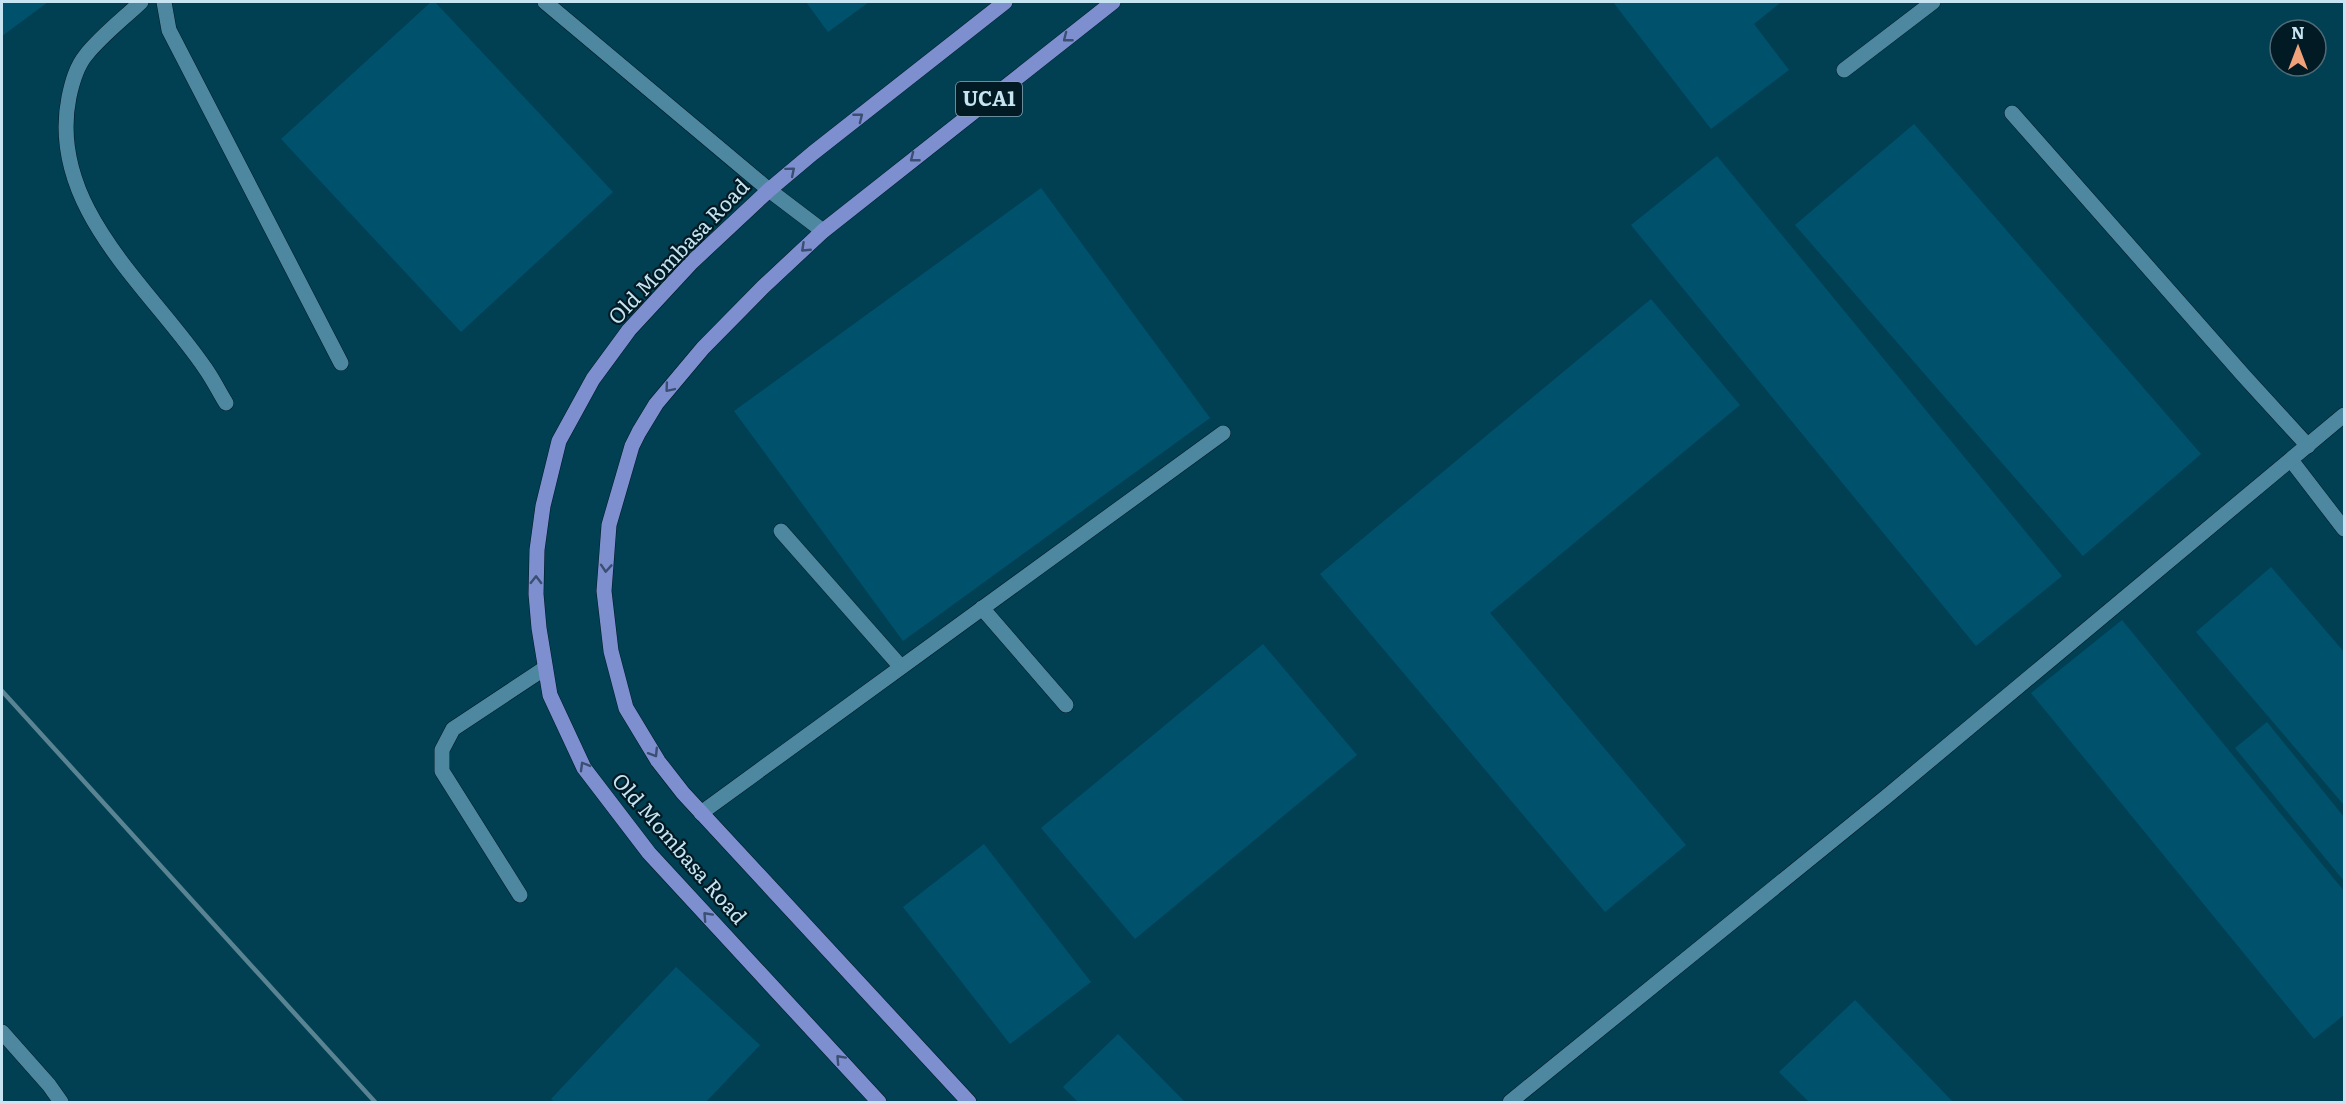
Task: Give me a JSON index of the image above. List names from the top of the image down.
{
  "streets": {
    "main road": ["UCA1", "Old Mombasa Road"]
  },
  "north": "top"
}
